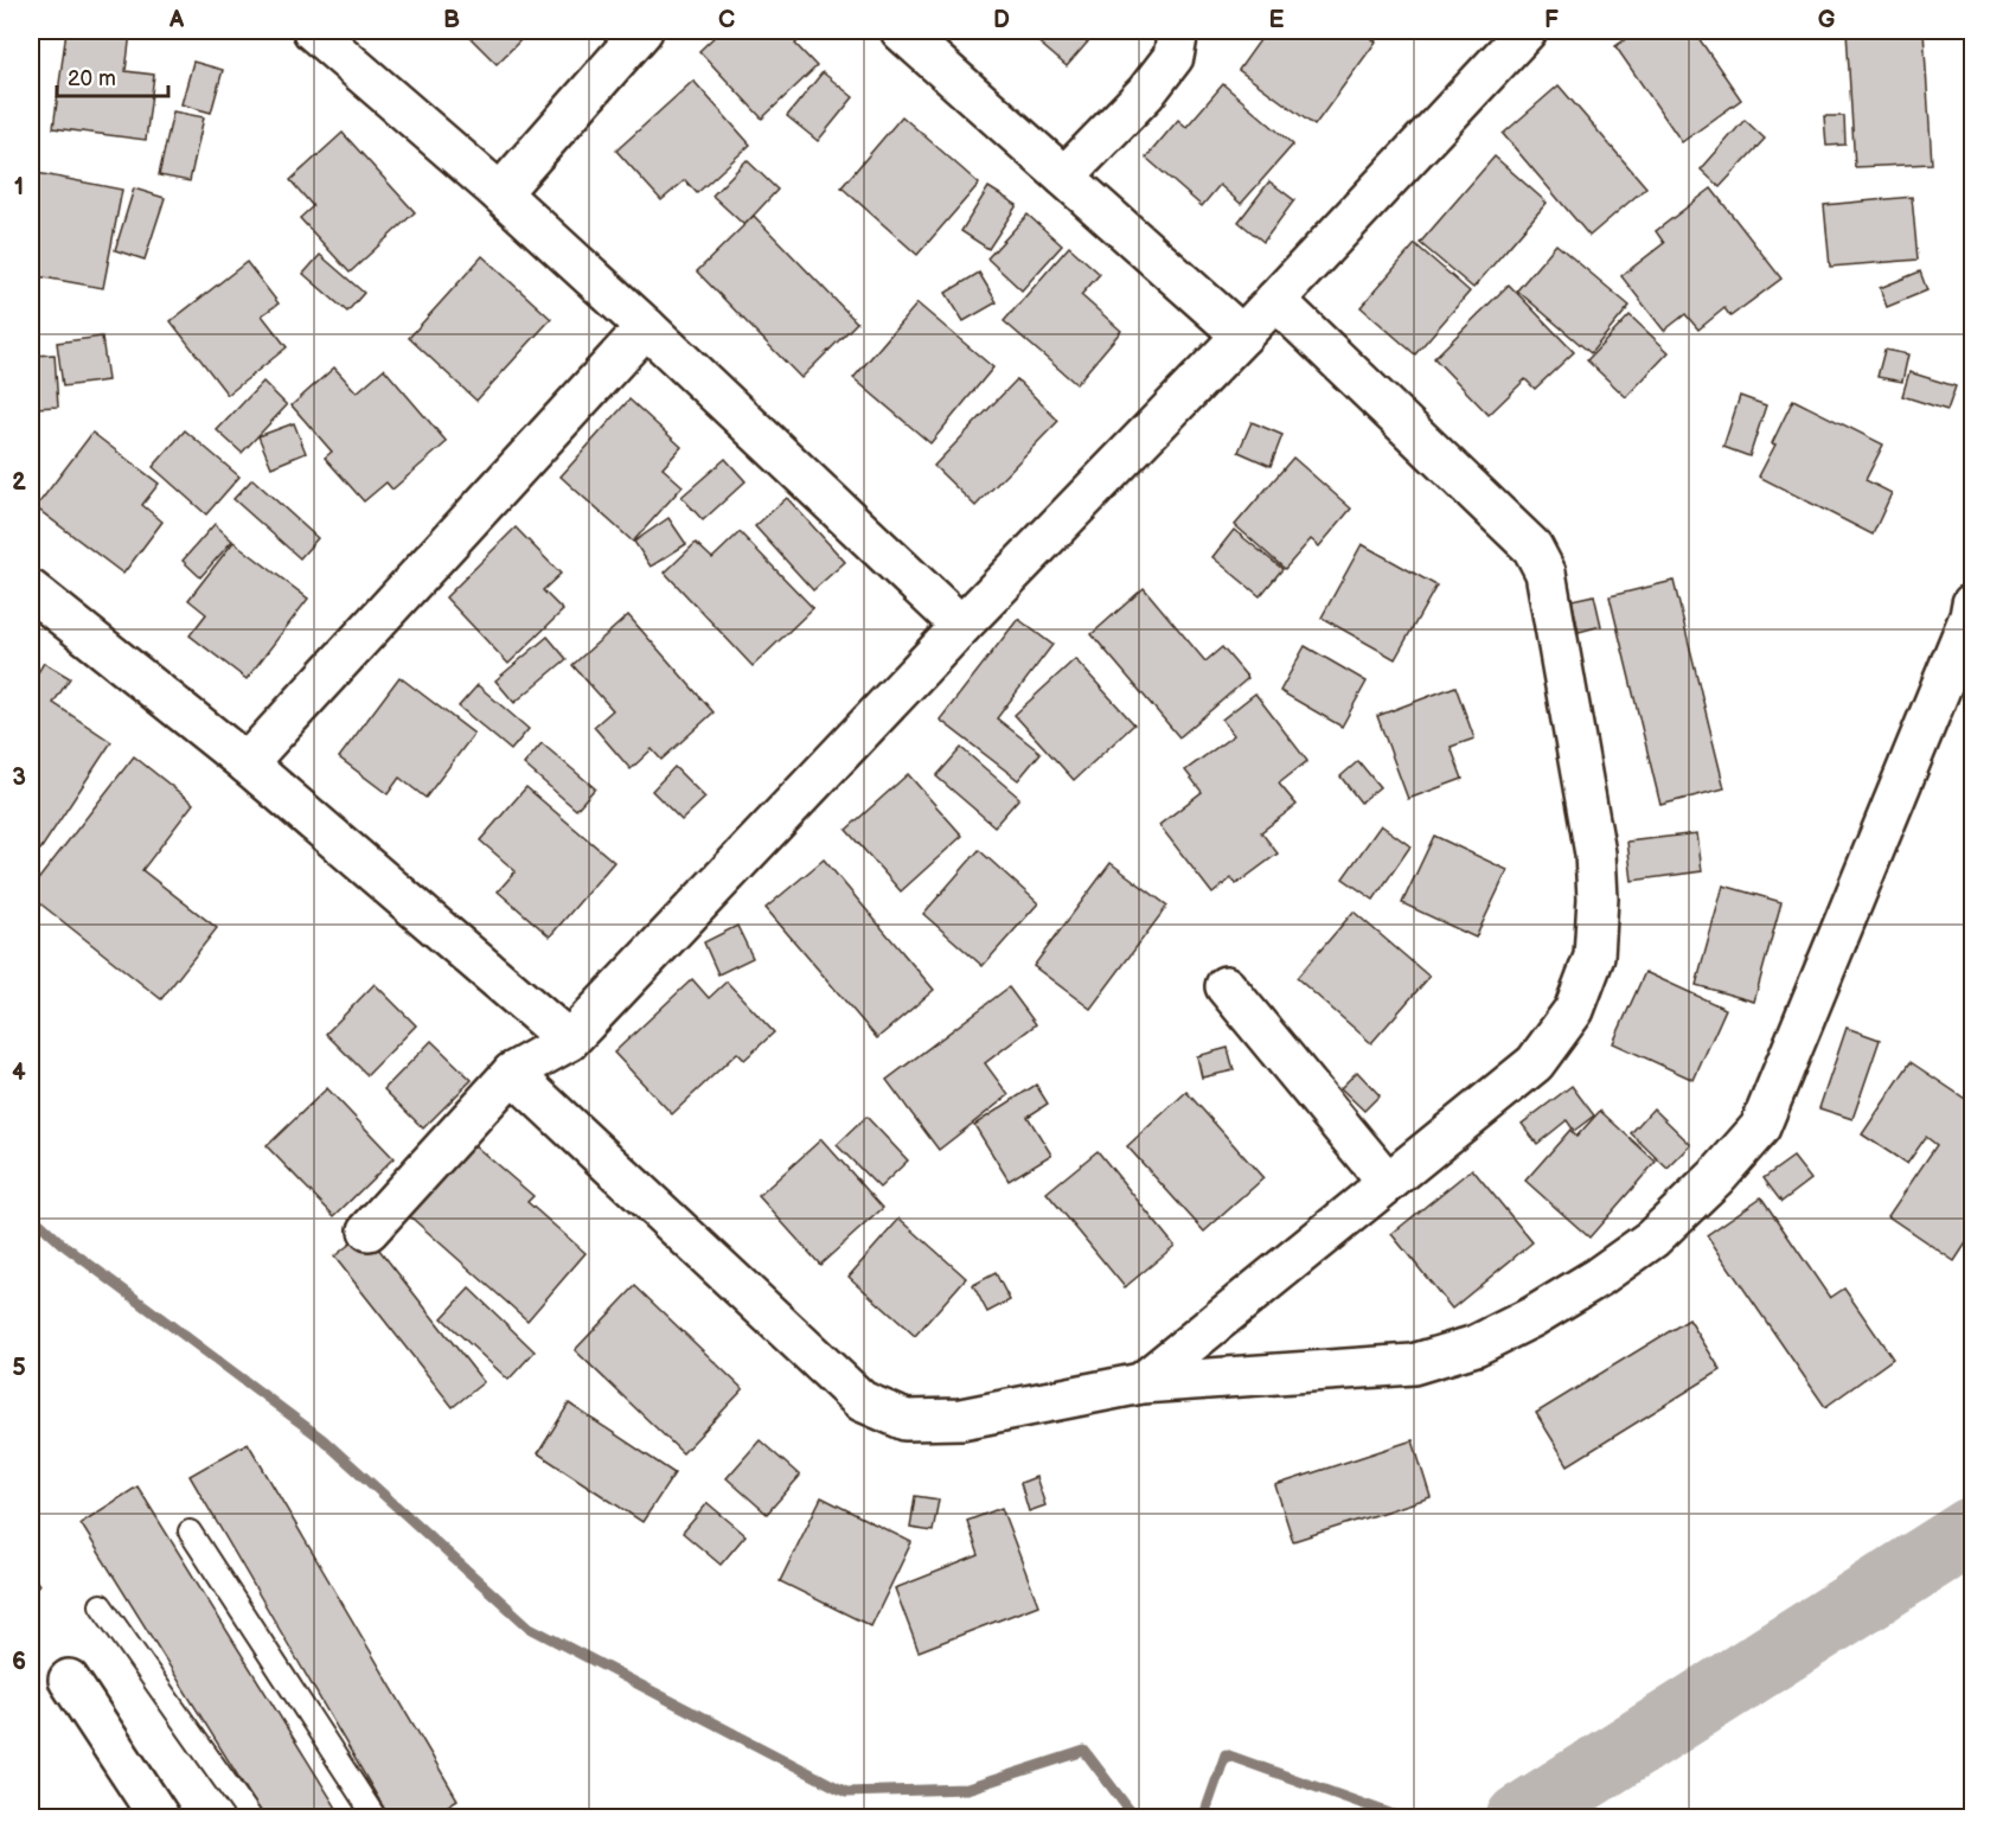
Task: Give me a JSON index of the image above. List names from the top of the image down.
{
  "scale_bar": "20 m",
  "grid": {
    "columns": [
      "A",
      "B",
      "C",
      "D",
      "E",
      "F",
      "G"
    ],
    "rows": [
      "1",
      "2",
      "3",
      "4",
      "5",
      "6"
    ]
  }
}
